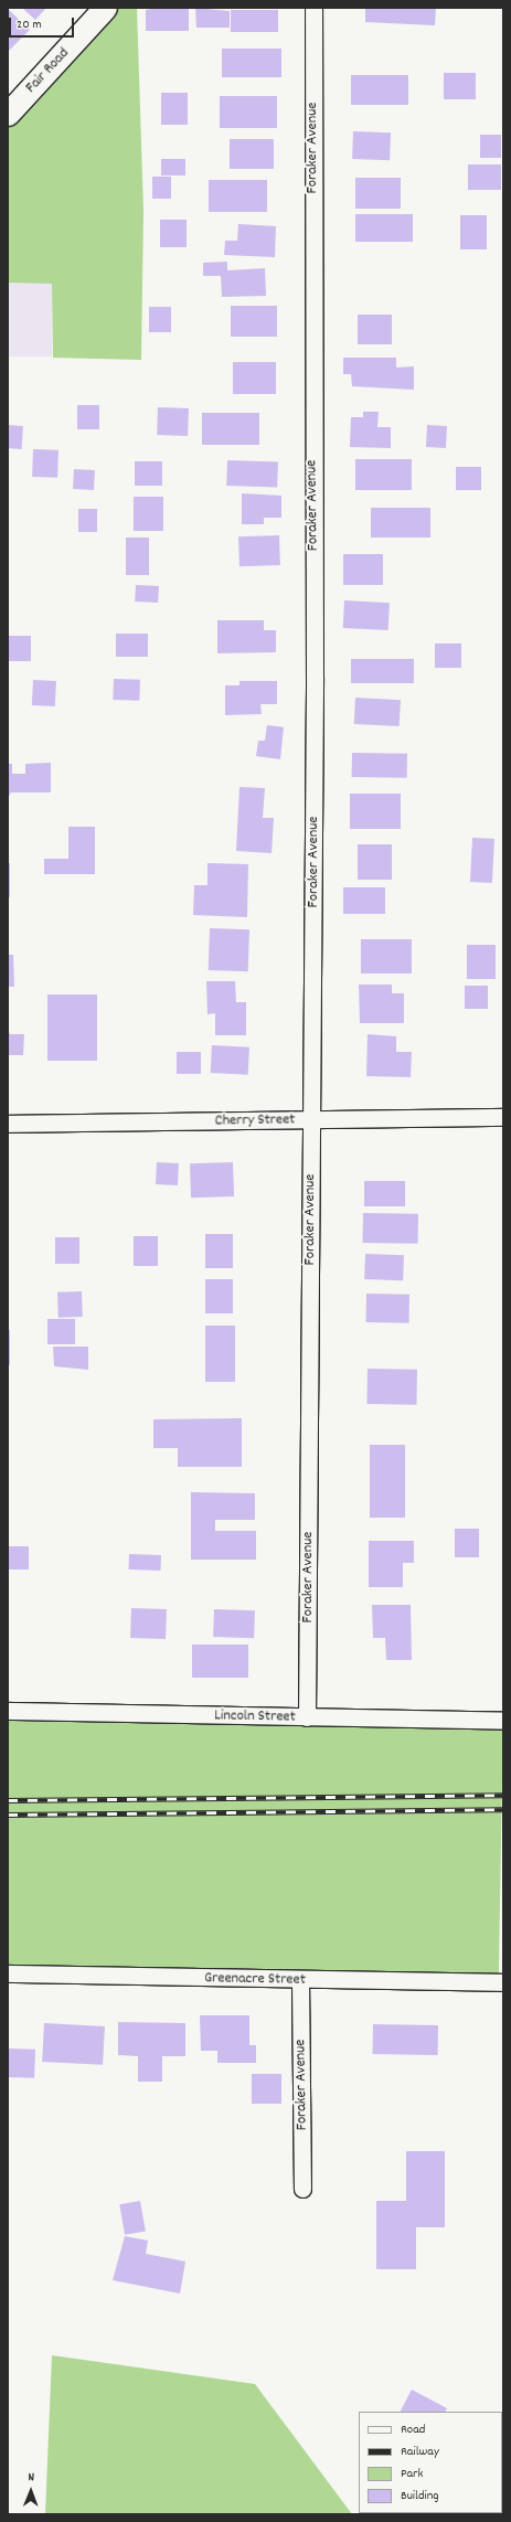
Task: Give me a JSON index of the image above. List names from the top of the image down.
{
  "streets": {
    "main road": ["Fair Road"],
    "street": [
      "Foraker Avenue",
      "Cherry Street",
      "Lincoln Street",
      "Greenacre Street"
    ]
  },
  "crossings": [
    ["Foraker Avenue", "Cherry Street"],
    ["Foraker Avenue", "Lincoln Street"],
    ["Foraker Avenue", "Greenacre Street"]
  ],
  "legend": [
    "Road",
    "Railway",
    "Park",
    "Building"
  ],
  "scale_bar": "20 m",
  "north": "top"
}
